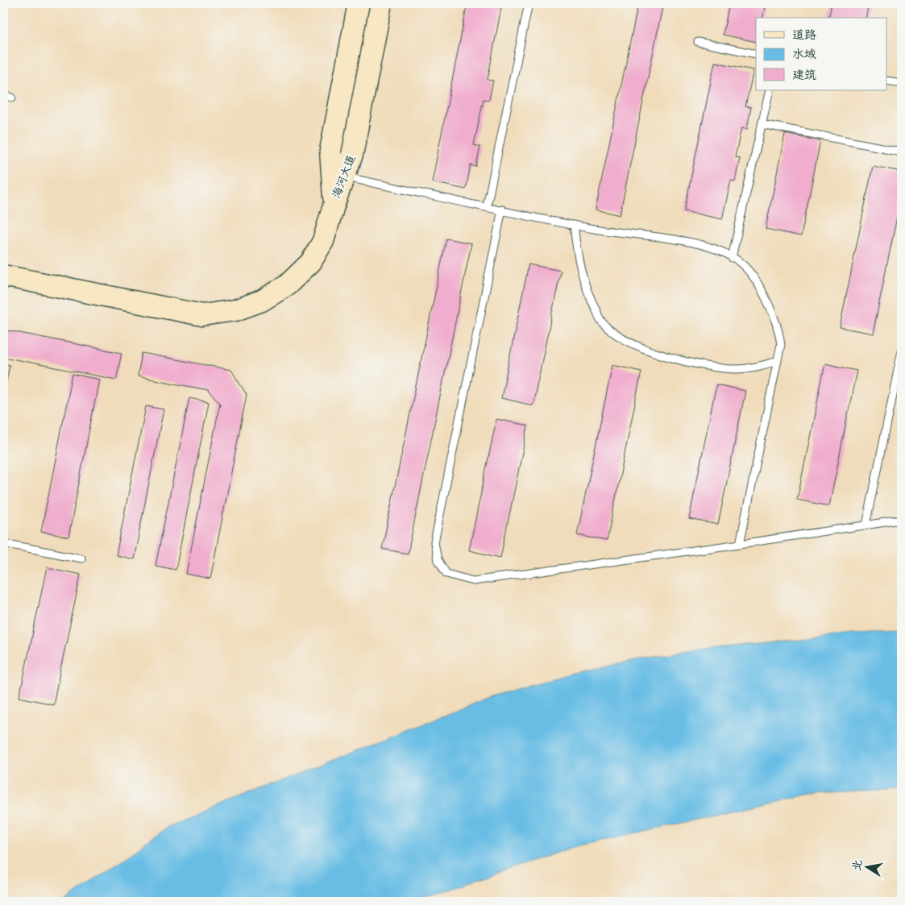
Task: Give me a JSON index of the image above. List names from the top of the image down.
{
  "streets": {
    "street": ["海河大道"]
  },
  "legend": ["道路", "水域", "建筑"],
  "north": "left"
}
